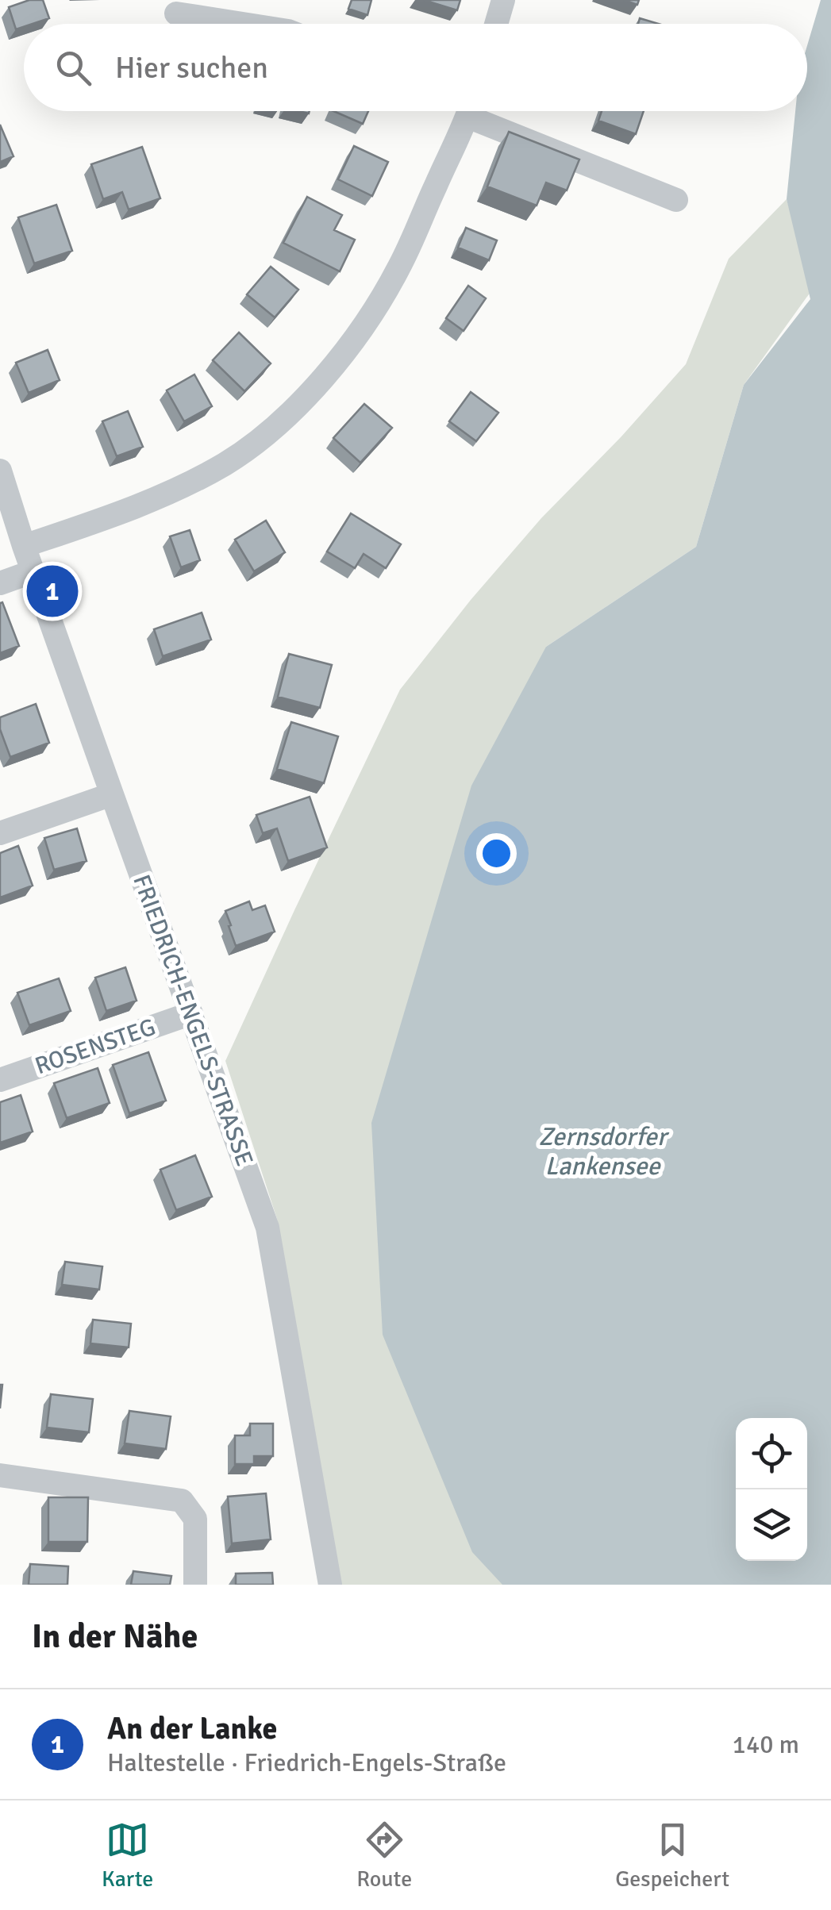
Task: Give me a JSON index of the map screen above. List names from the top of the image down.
{
  "streets": {
    "street": ["FRIEDRICH-ENGELS-STRASSE", "ROSENSTEG"]
  },
  "crossings": [
    ["FRIEDRICH-ENGELS-STRASSE", "ROSENSTEG"]
  ],
  "water": ["Zernsdorfer Lankensee"],
  "page": {
    "search": "Hier suchen",
    "pins": "1",
    "heading": "In der Nähe",
    "list": [
      {
        "mark": "1",
        "name": "An der Lanke",
        "note": "Haltestelle · Friedrich-Engels-Straße",
        "value": "140 m"
      }
    ],
    "nav": ["Karte", "Route", "Gespeichert"]
  }
}
